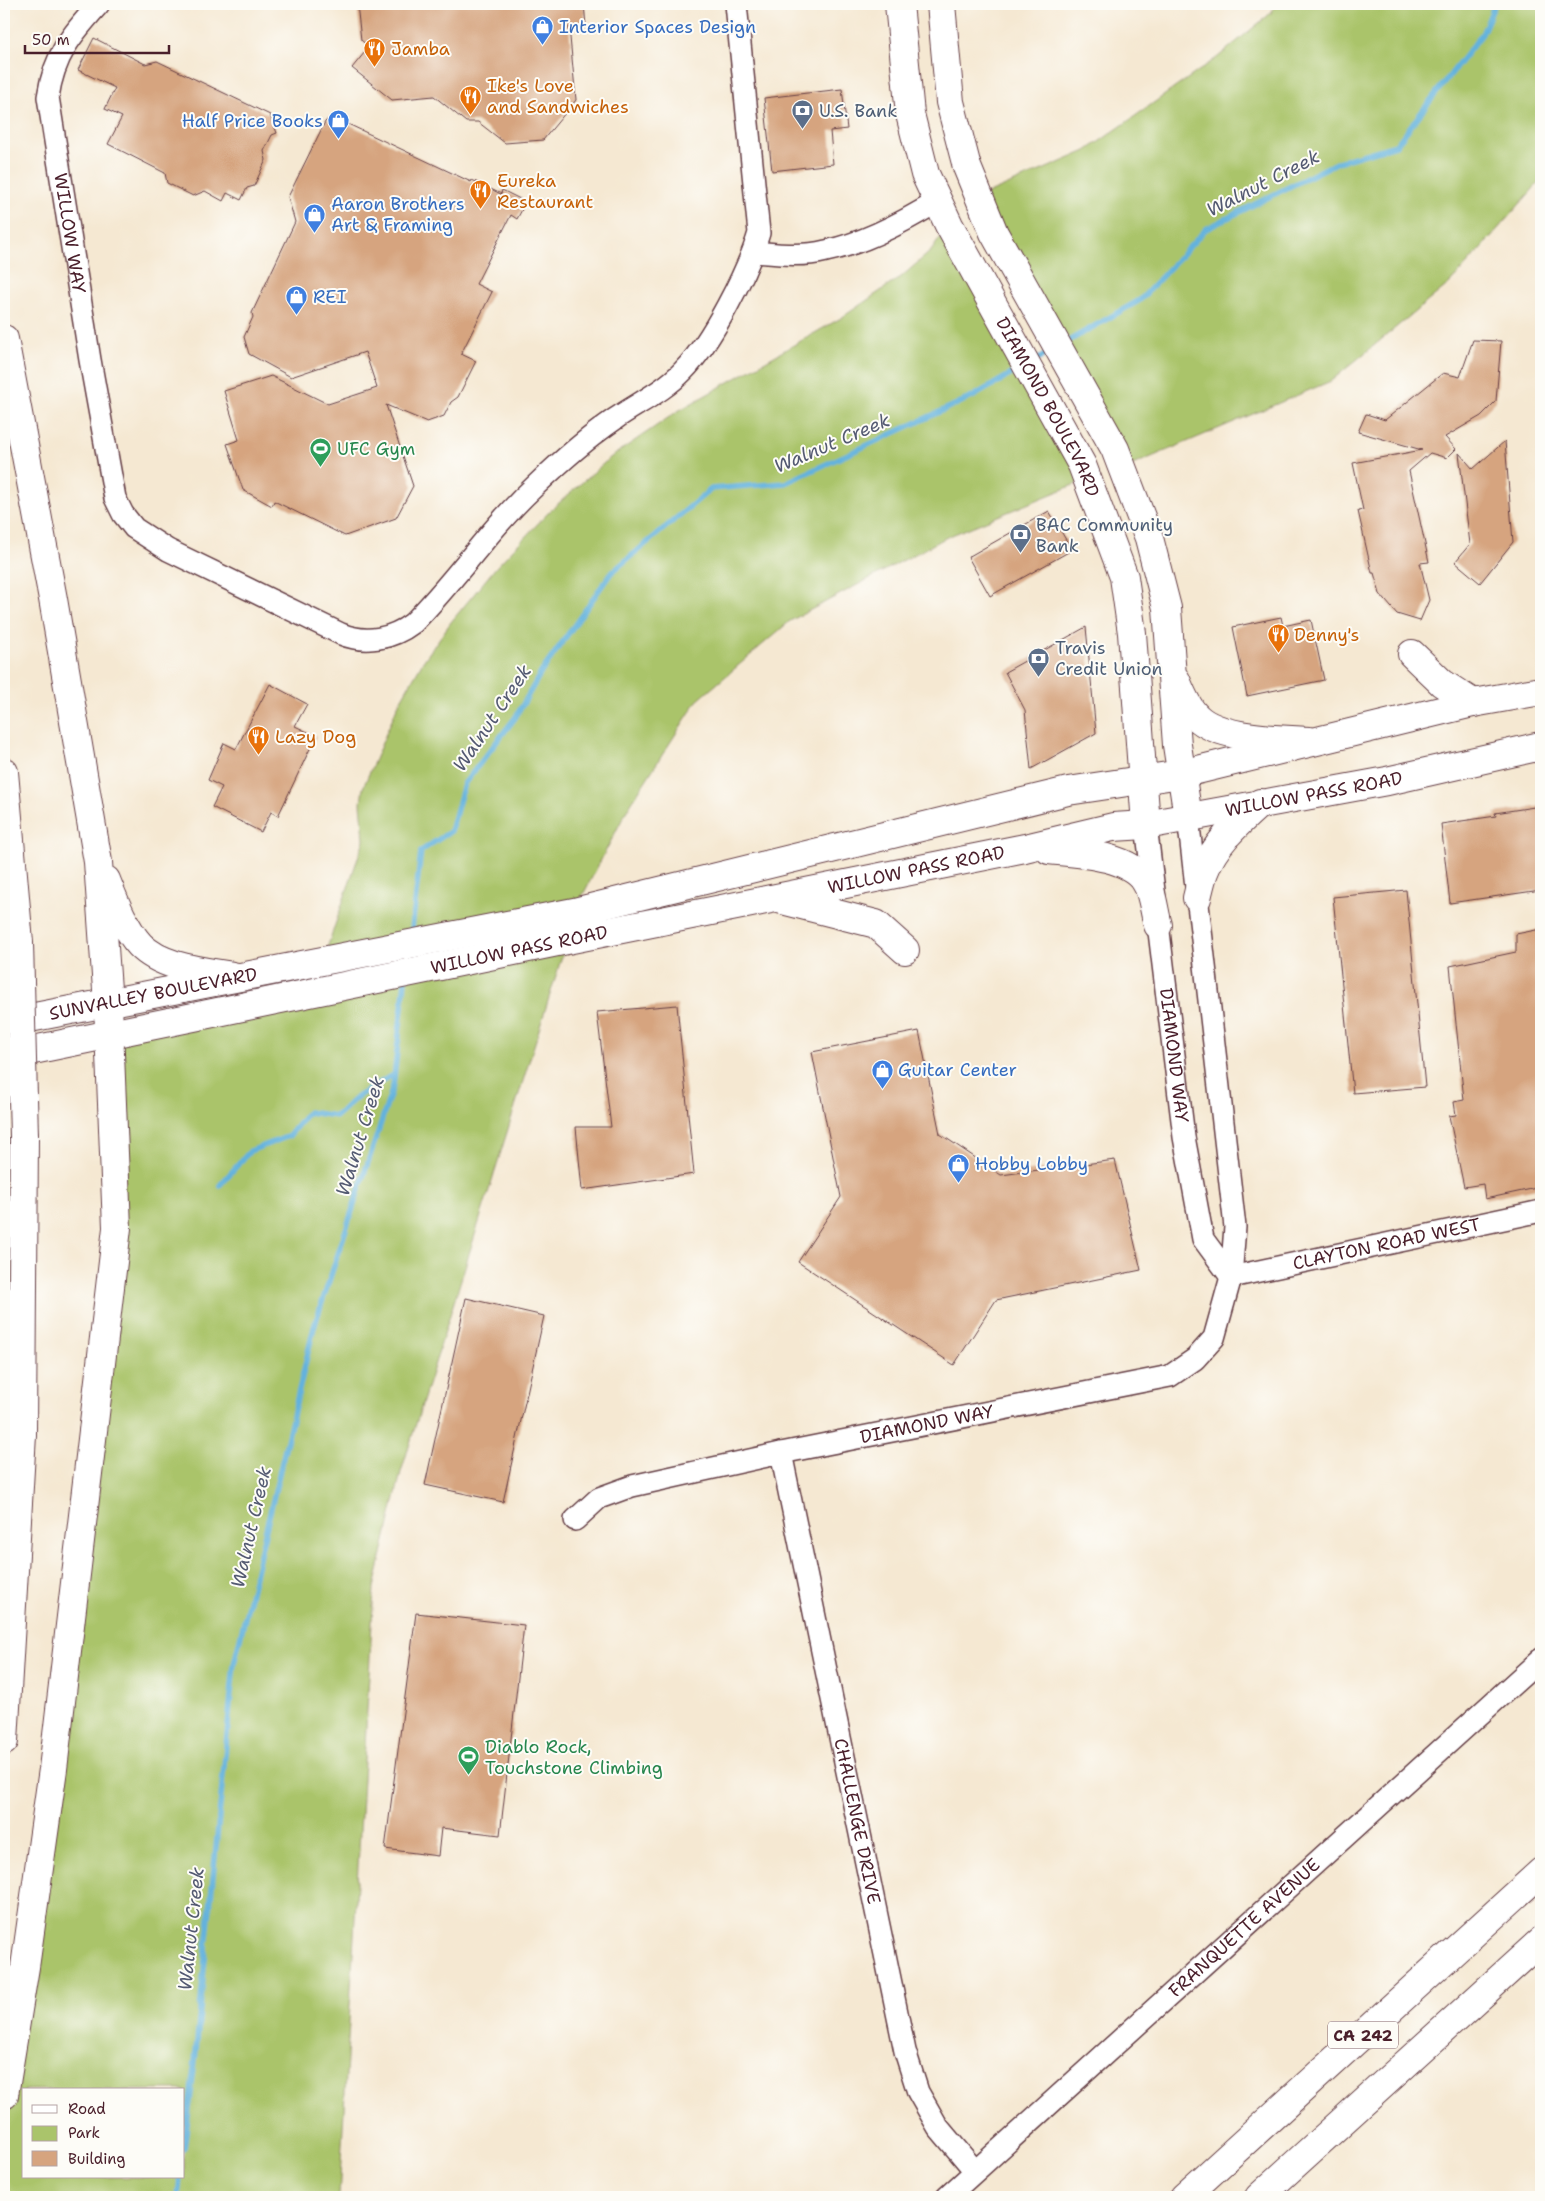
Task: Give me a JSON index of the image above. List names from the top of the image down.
{
  "streets": {
    "main road": [
      "DIAMOND BOULEVARD",
      "WILLOW PASS ROAD",
      "SUNVALLEY BOULEVARD",
      "CA 242"
    ],
    "street": [
      "WILLOW WAY",
      "DIAMOND WAY",
      "CLAYTON ROAD WEST",
      "CHALLENGE DRIVE",
      "FRANQUETTE AVENUE"
    ]
  },
  "crossings": [
    ["DIAMOND BOULEVARD", "WILLOW PASS ROAD"],
    ["DIAMOND BOULEVARD", "DIAMOND WAY"],
    ["WILLOW PASS ROAD", "SUNVALLEY BOULEVARD"],
    ["WILLOW PASS ROAD", "DIAMOND WAY"],
    ["DIAMOND WAY", "CLAYTON ROAD WEST"],
    ["DIAMOND WAY", "CHALLENGE DRIVE"],
    ["CHALLENGE DRIVE", "FRANQUETTE AVENUE"]
  ],
  "water": ["Walnut Creek"],
  "places": {
    "shop": [
      "Interior Spaces Design",
      "Half Price Books",
      "Aaron Brothers Art & Framing",
      "REI",
      "Guitar Center",
      "Hobby Lobby"
    ],
    "restaurant": [
      "Jamba",
      "Ike's Love and Sandwiches",
      "Eureka Restaurant",
      "Denny's",
      "Lazy Dog"
    ],
    "bank": ["U.S. Bank", "BAC Community Bank", "Travis Credit Union"],
    "sports": ["UFC Gym", "Diablo Rock, Touchstone Climbing"]
  },
  "legend": ["Road", "Park", "Building"],
  "scale_bar": "50 m"
}
